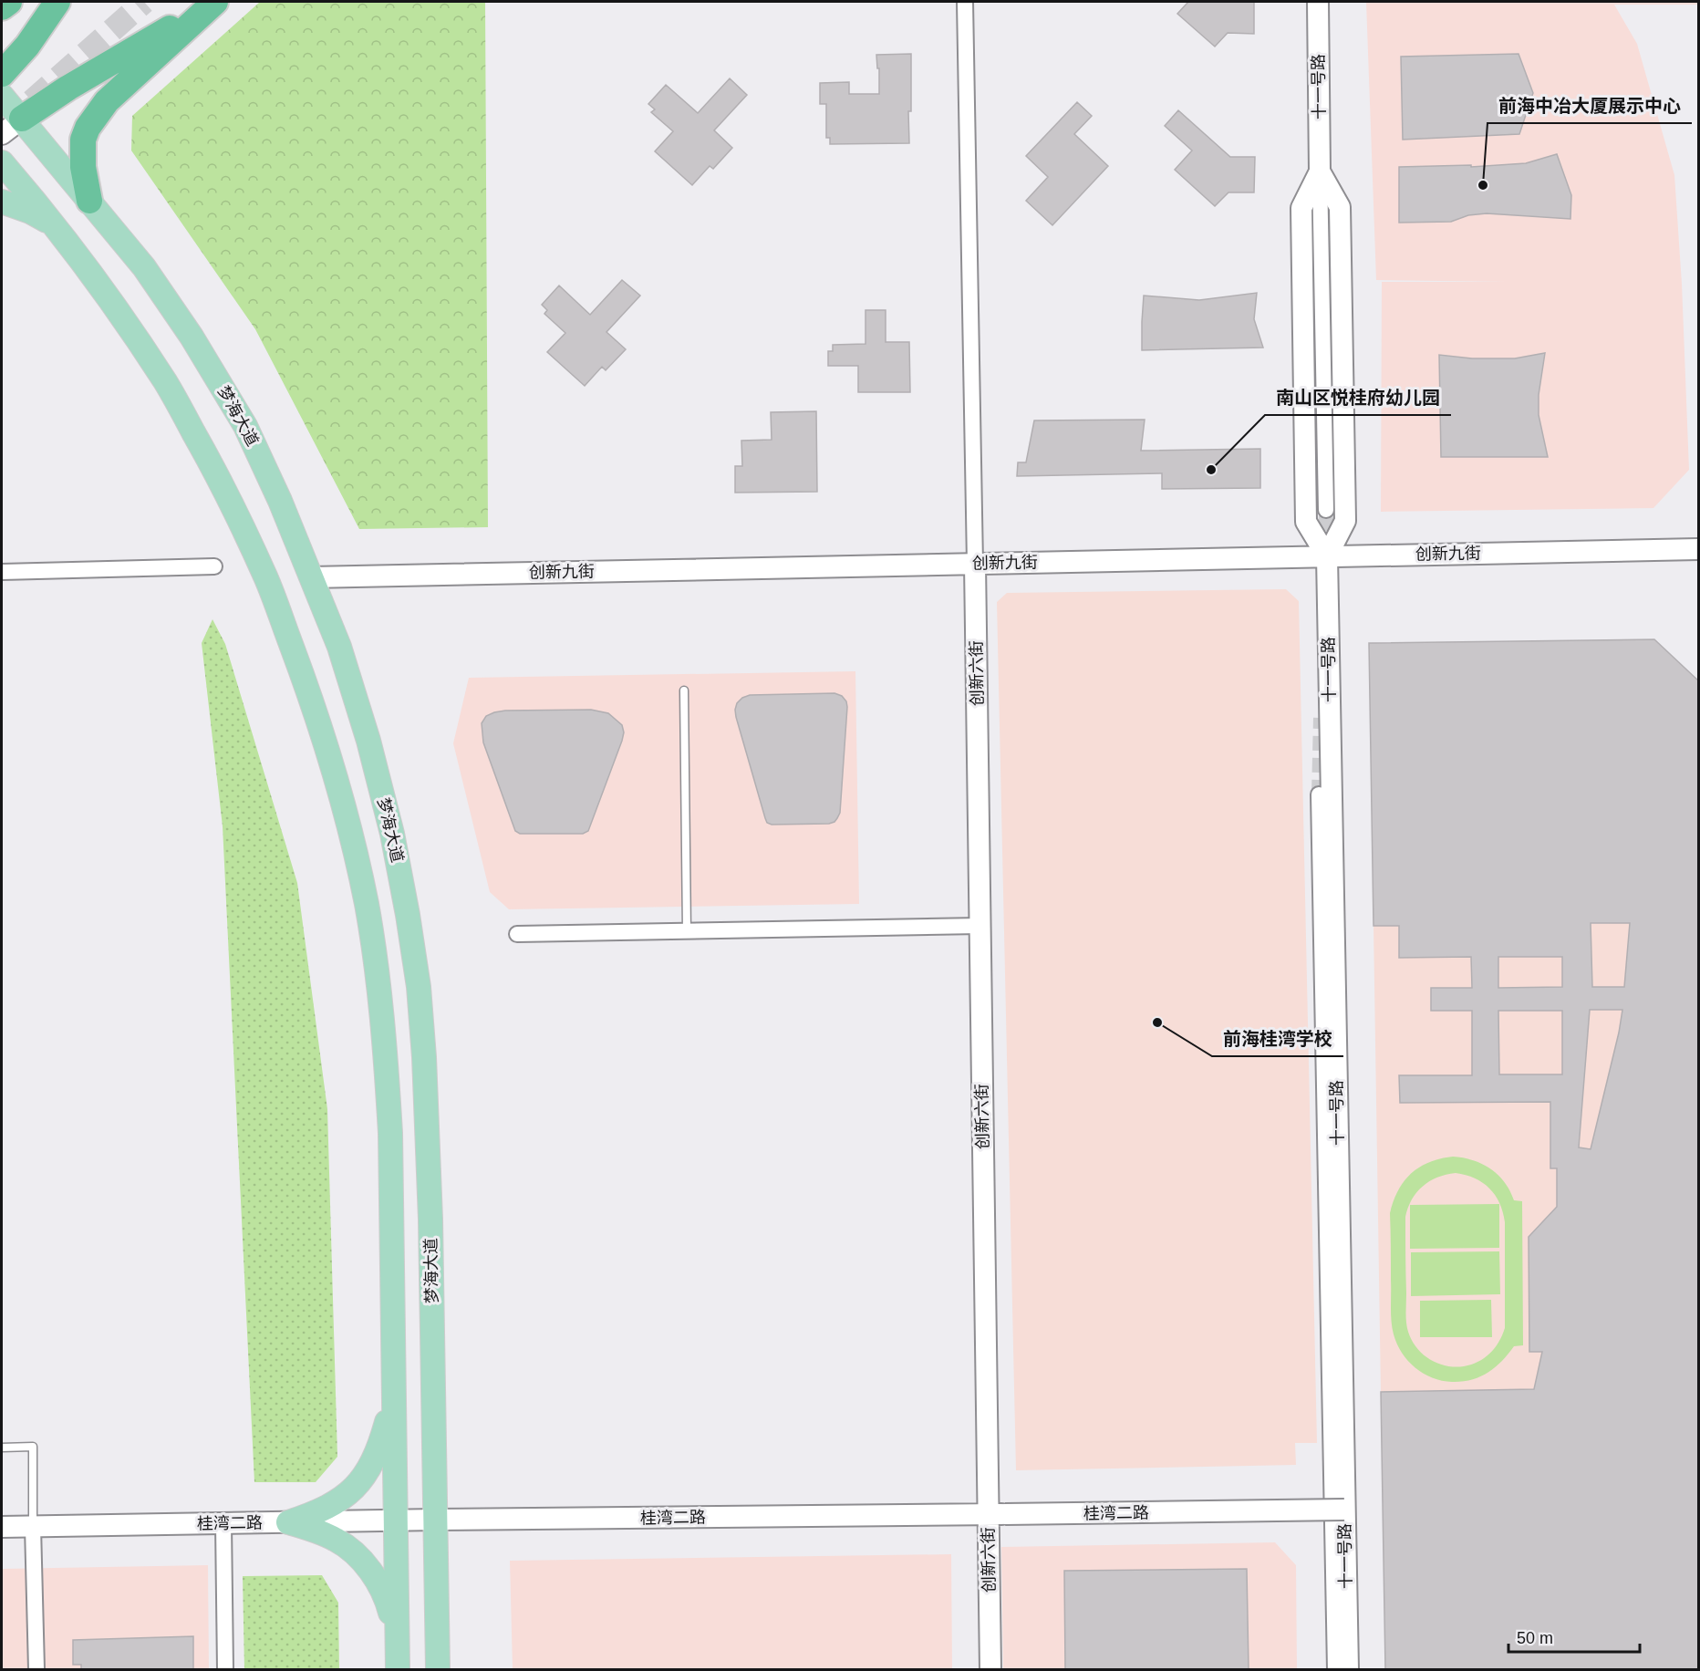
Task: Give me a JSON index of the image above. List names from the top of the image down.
{
  "streets": {
    "main road": ["梦海大道"],
    "street": [
      "十一号路",
      "创新九街",
      "创新六街",
      "桂湾二路"
    ]
  },
  "crossings": [
    ["十一号路", "创新九街"],
    ["十一号路", "桂湾二路"],
    ["梦海大道", "创新九街"],
    ["梦海大道", "桂湾二路"],
    ["创新九街", "创新六街"],
    ["创新六街", "桂湾二路"]
  ],
  "places": ["前海中冶大厦展示中心", "南山区悦桂府幼儿园", "前海桂湾学校"],
  "scale_bar": "50 m"
}
